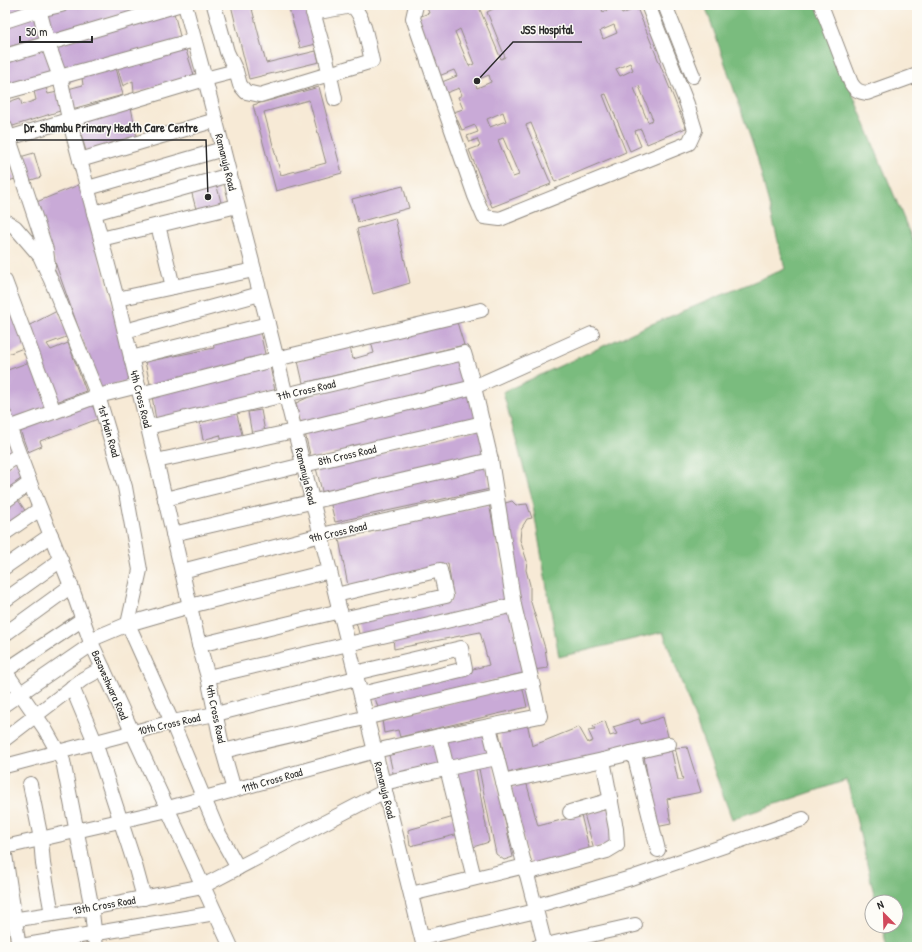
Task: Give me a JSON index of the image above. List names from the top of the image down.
{
  "streets": {
    "street": [
      "Ramanuja Road",
      "7th Cross Road",
      "4th Cross Road",
      "1st Main Road",
      "8th Cross Road",
      "9th Cross Road",
      "Basaveshwara Road",
      "10th Cross Road",
      "11th Cross Road",
      "13th Cross Road"
    ]
  },
  "crossings": [
    ["Ramanuja Road", "7th Cross Road"],
    ["Ramanuja Road", "8th Cross Road"],
    ["Ramanuja Road", "9th Cross Road"],
    ["Ramanuja Road", "10th Cross Road"],
    ["Ramanuja Road", "11th Cross Road"],
    ["Ramanuja Road", "13th Cross Road"],
    ["7th Cross Road", "4th Cross Road"],
    ["4th Cross Road", "8th Cross Road"],
    ["4th Cross Road", "9th Cross Road"],
    ["4th Cross Road", "10th Cross Road"],
    ["4th Cross Road", "11th Cross Road"],
    ["Basaveshwara Road", "10th Cross Road"],
    ["Basaveshwara Road", "11th Cross Road"],
    ["Basaveshwara Road", "13th Cross Road"]
  ],
  "places": ["JSS Hospital", "Dr. Shambu Primary Health Care Centre"],
  "scale_bar": "50 m",
  "north": "top left"
}
